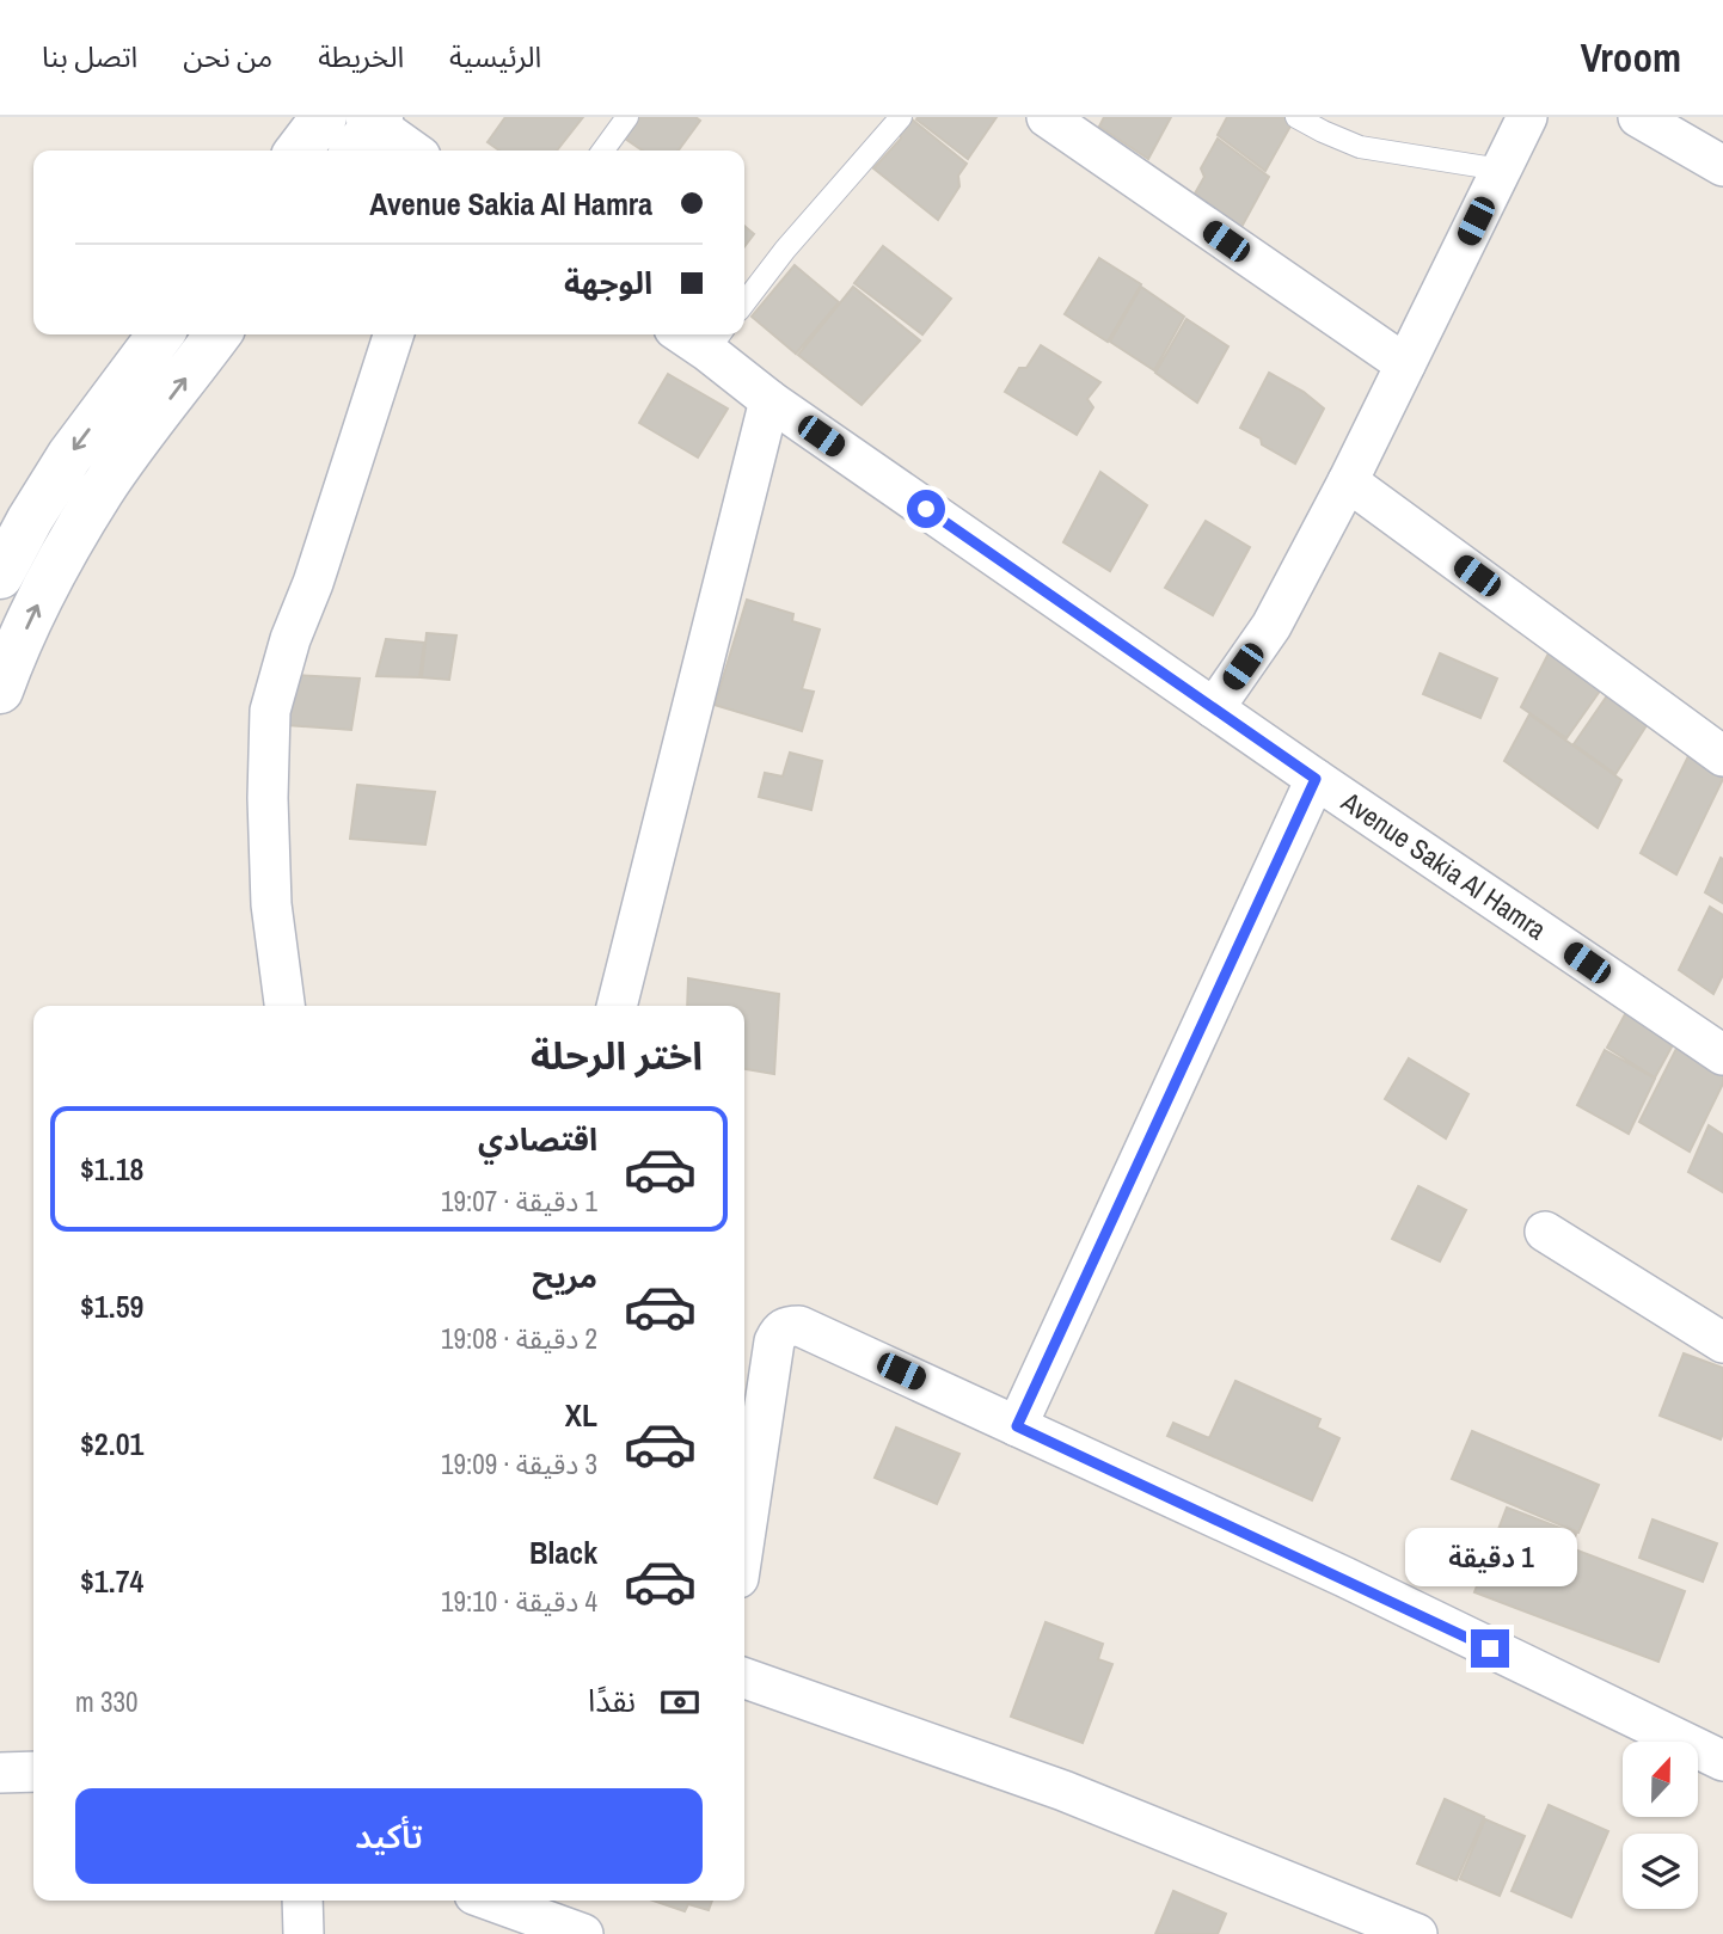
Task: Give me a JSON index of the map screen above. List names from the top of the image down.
{
  "streets": {
    "street": ["Avenue Sakia Al Hamra"]
  },
  "north": "top",
  "page": {
    "header": "Vroom",
    "nav": [
      "الرئيسية",
      "الخريطة",
      "من نحن",
      "اتصل بنا"
    ],
    "banner": ["Avenue Sakia Al Hamra", "الوجهة"],
    "heading": "اختر الرحلة",
    "list": [
      {
        "name": "اقتصادي",
        "note": "1 دقيقة · 19:07",
        "value": "$1.18"
      },
      {
        "name": "مريح",
        "note": "2 دقيقة · 19:08",
        "value": "$1.59"
      },
      {
        "name": "XL",
        "note": "3 دقيقة · 19:09",
        "value": "$2.01"
      },
      {
        "name": "Black",
        "note": "4 دقيقة · 19:10",
        "value": "$1.74"
      }
    ],
    "bubble": "1 دقيقة",
    "pay": ["نقدًا", "330 m"],
    "buttons": "تأكيد"
  }
}
